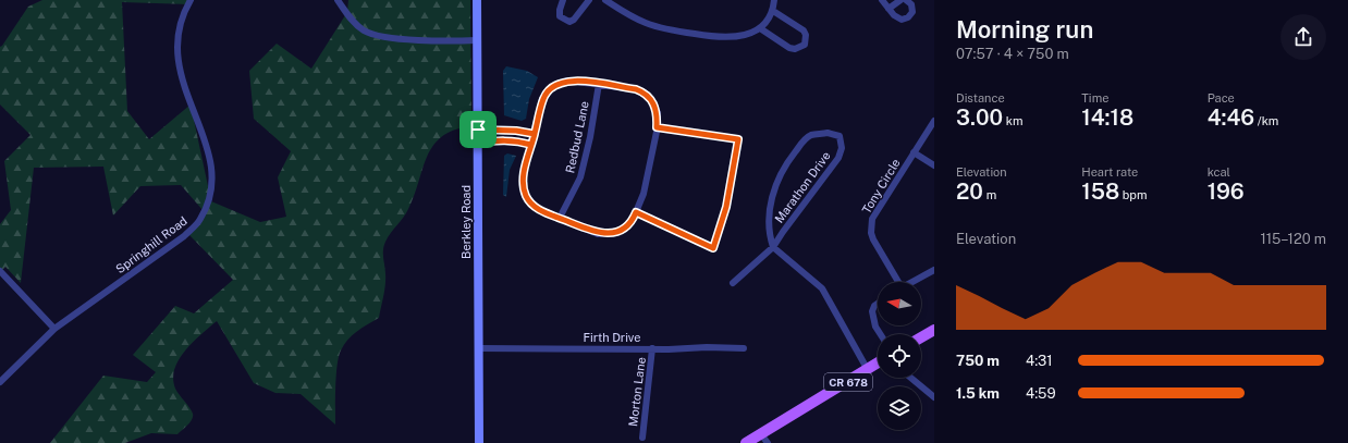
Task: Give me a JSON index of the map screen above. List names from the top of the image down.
{
  "streets": {
    "main road": ["CR 678"],
    "street": [
      "Redbud Lane",
      "Tony Circle",
      "Marathon Drive",
      "Berkley Road",
      "Springhill Road",
      "Firth Drive",
      "Morton Lane"
    ]
  },
  "crossings": [
    ["Berkley Road", "Firth Drive"],
    ["Firth Drive", "Morton Lane"]
  ],
  "north": "left",
  "page": {
    "heading": ["Morning run", "07:57 · 4 × 750 m"],
    "stats": [
      ["Distance", "3.00 km"],
      ["Time", "14:18"],
      ["Pace", "4:46 /km"],
      ["Elevation", "20 m"],
      ["Heart rate", "158 bpm"],
      ["kcal", "196"]
    ],
    "chart": ["Elevation", "115–120 m"],
    "list": [
      {
        "name": "750 m",
        "note": "4:31"
      },
      {
        "name": "1.5 km",
        "note": "4:59"
      }
    ]
  }
}
